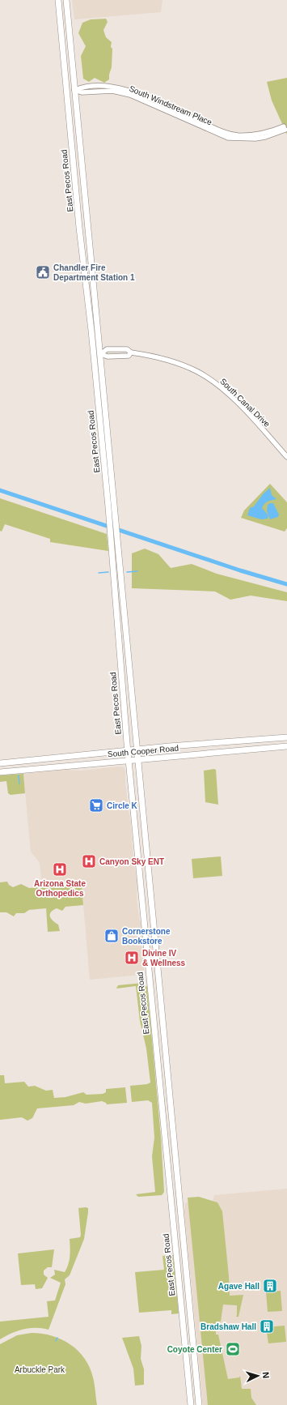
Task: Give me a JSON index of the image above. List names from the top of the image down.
{
  "streets": {
    "main road": ["East Pecos Road", "South Cooper Road"],
    "street": ["South Windstream Place", "South Canal Drive"]
  },
  "crossings": [
    ["South Windstream Place", "East Pecos Road"],
    ["East Pecos Road", "South Canal Drive"],
    ["East Pecos Road", "South Cooper Road"]
  ],
  "parks": ["Arbuckle Park"],
  "places": {
    "public building": ["Chandler Fire Department Station 1"],
    "supermarket": ["Circle K"],
    "hospital": ["Canyon Sky ENT", "Arizona State Orthopedics", "Divine IV & Wellness"],
    "shop": ["Cornerstone Bookstore"],
    "building": ["Agave Hall", "Bradshaw Hall"],
    "sports": ["Coyote Center"]
  },
  "north": "right"
}
